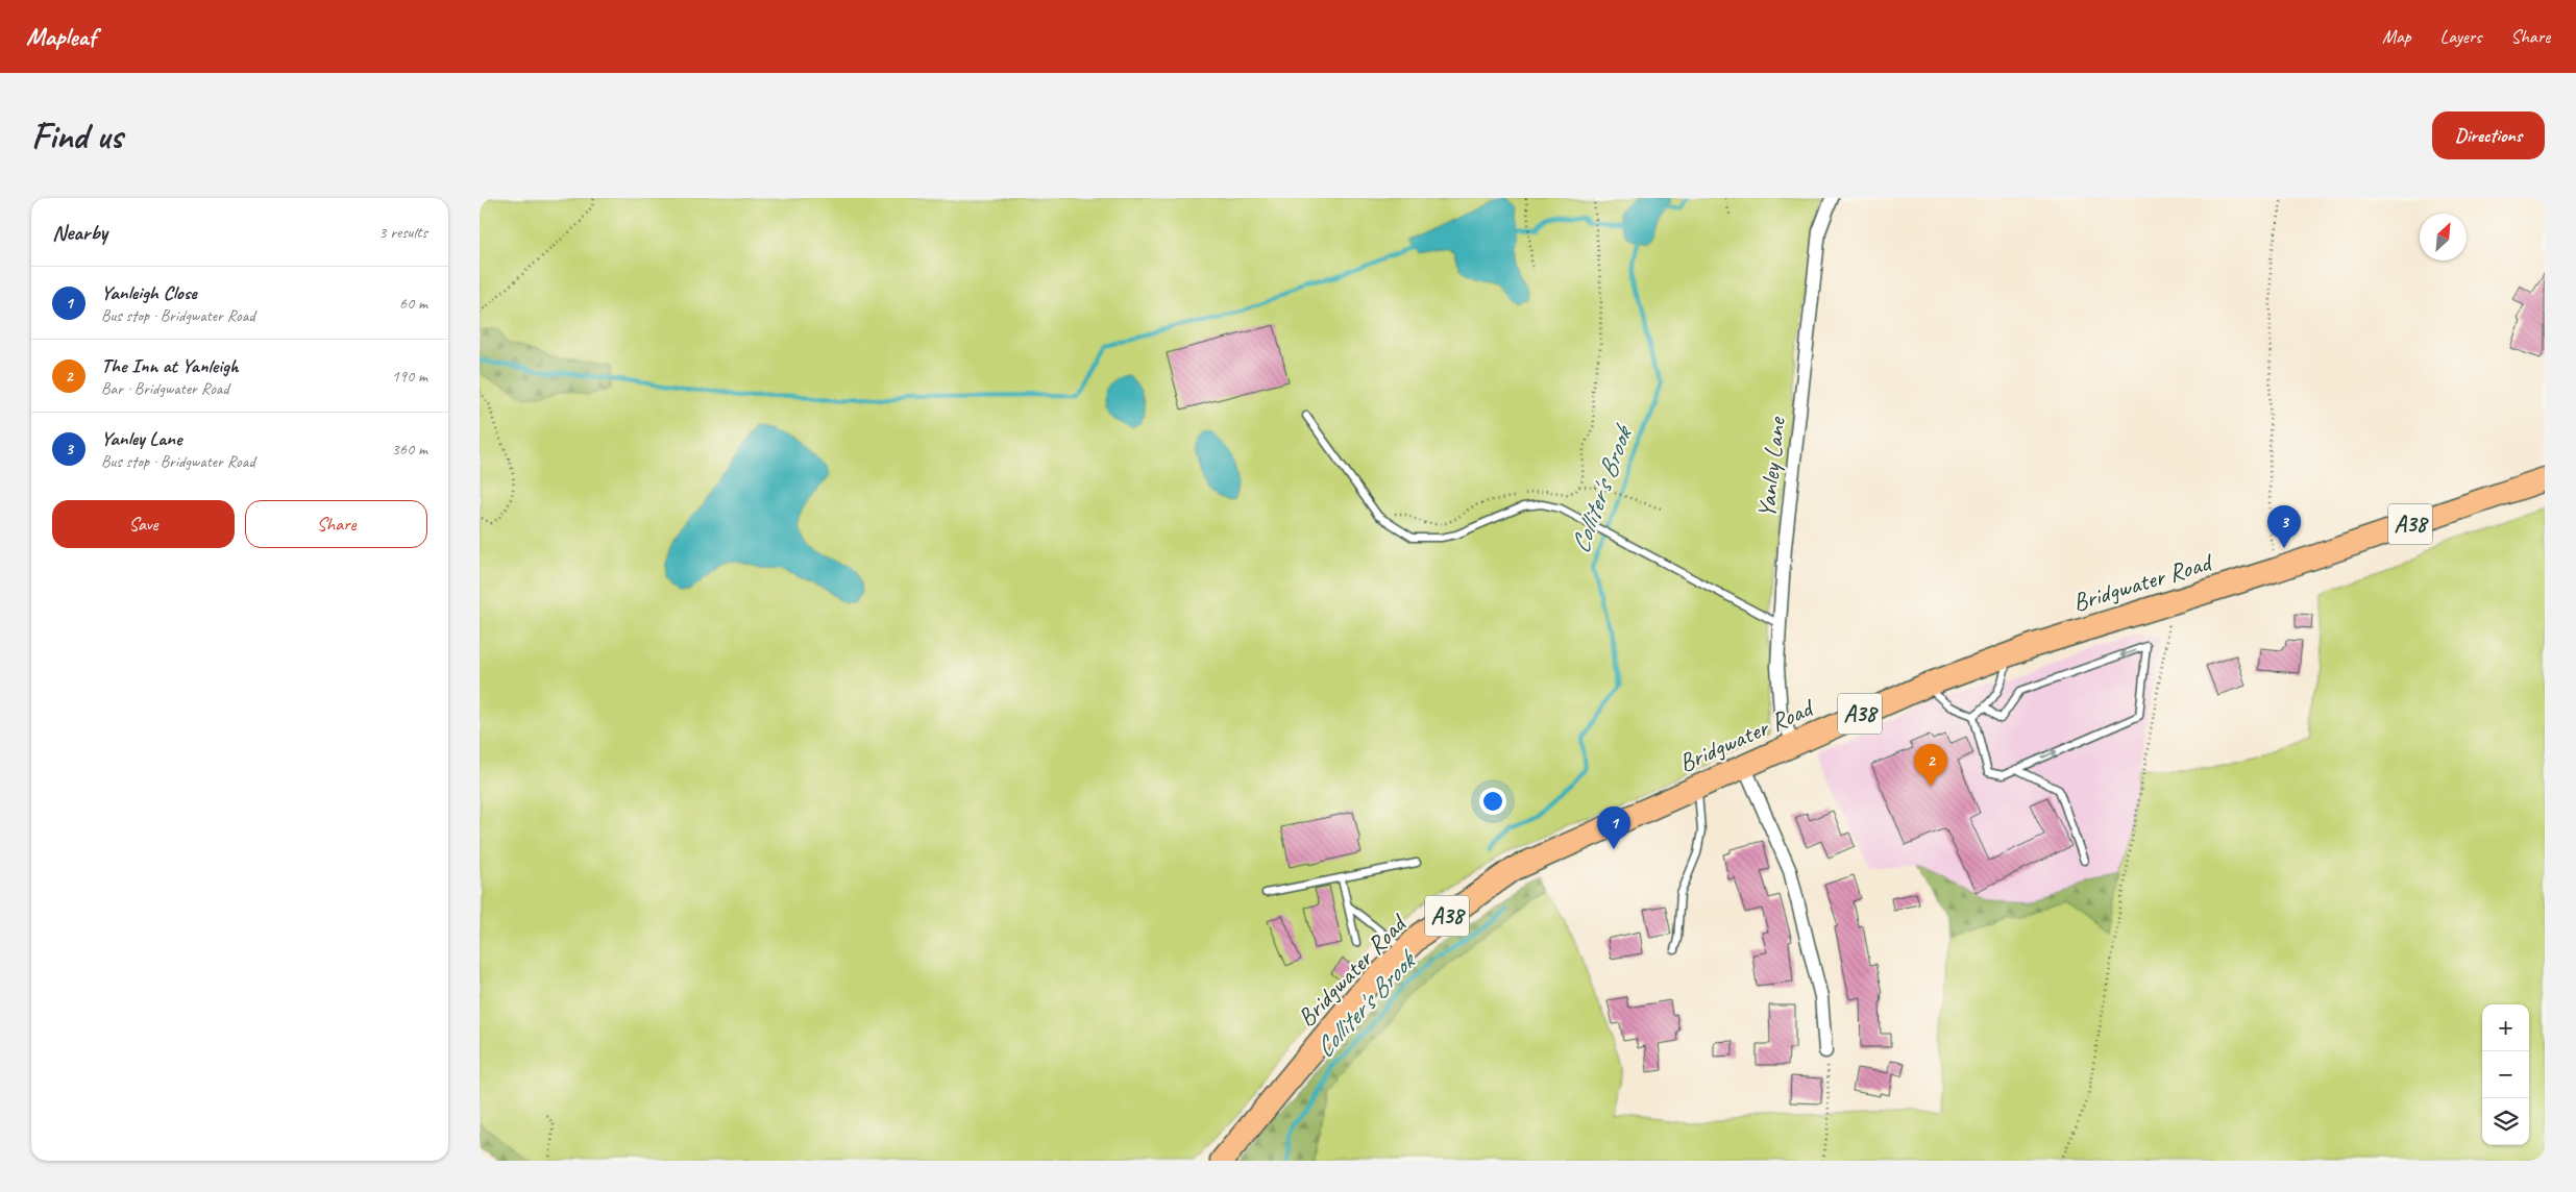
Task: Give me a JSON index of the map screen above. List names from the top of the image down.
{
  "streets": {
    "highway": ["A38", "Bridgwater Road"],
    "street": ["Yanley Lane"]
  },
  "crossings": [
    ["Yanley Lane", "Bridgwater Road"]
  ],
  "water": ["Colliter's Brook"],
  "north": "top right",
  "page": {
    "header": "Mapleaf",
    "nav": ["Map", "Layers", "Share"],
    "buttons": [
      "Directions",
      ["Save", "Share"]
    ],
    "title": "Find us",
    "heading": ["Nearby", "3 results"],
    "list": [
      {
        "mark": "1",
        "name": "Yanleigh Close",
        "note": "Bus stop · Bridgwater Road",
        "value": "60 m"
      },
      {
        "mark": "2",
        "name": "The Inn at Yanleigh",
        "note": "Bar · Bridgwater Road",
        "value": "190 m"
      },
      {
        "mark": "3",
        "name": "Yanley Lane",
        "note": "Bus stop · Bridgwater Road",
        "value": "360 m"
      }
    ],
    "pins": ["3", "2", "1"],
    "map_buttons": ["+", "−"]
  }
}
